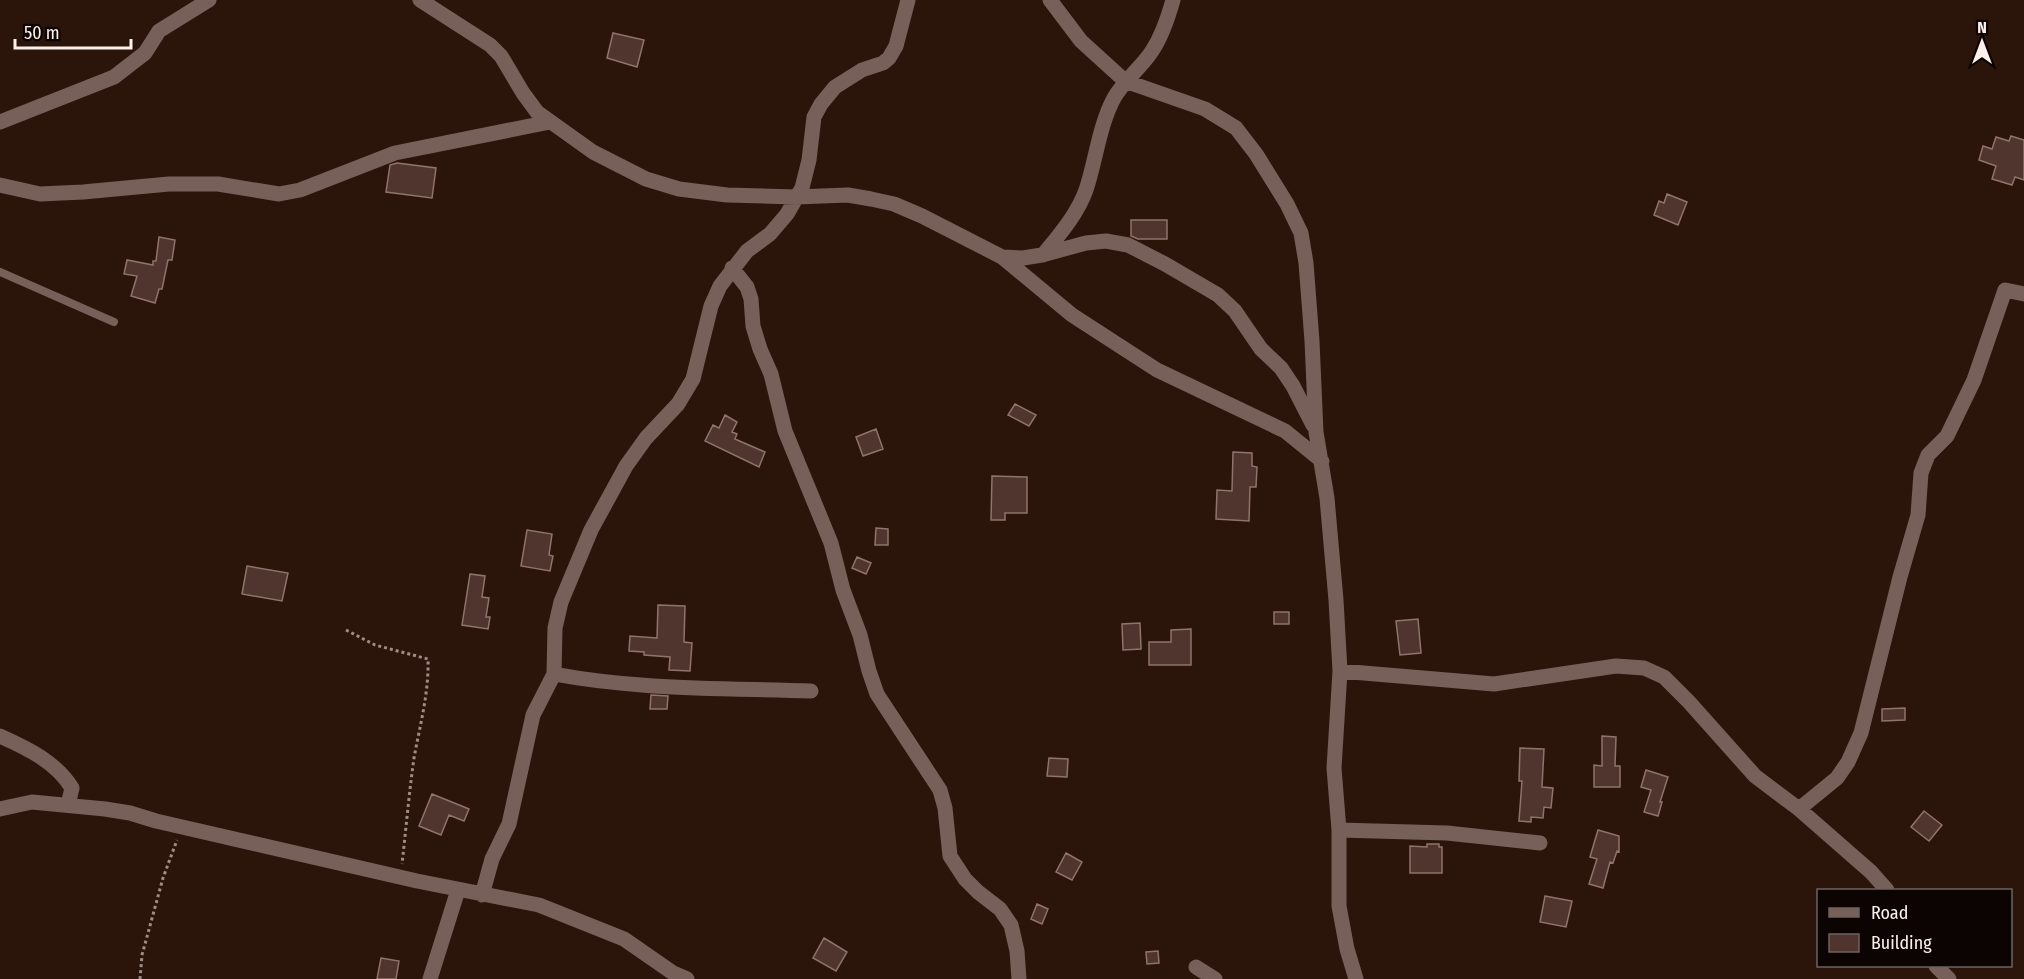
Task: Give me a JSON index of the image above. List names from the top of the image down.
{
  "legend": ["Road", "Building"],
  "scale_bar": "50 m",
  "north": "top"
}
